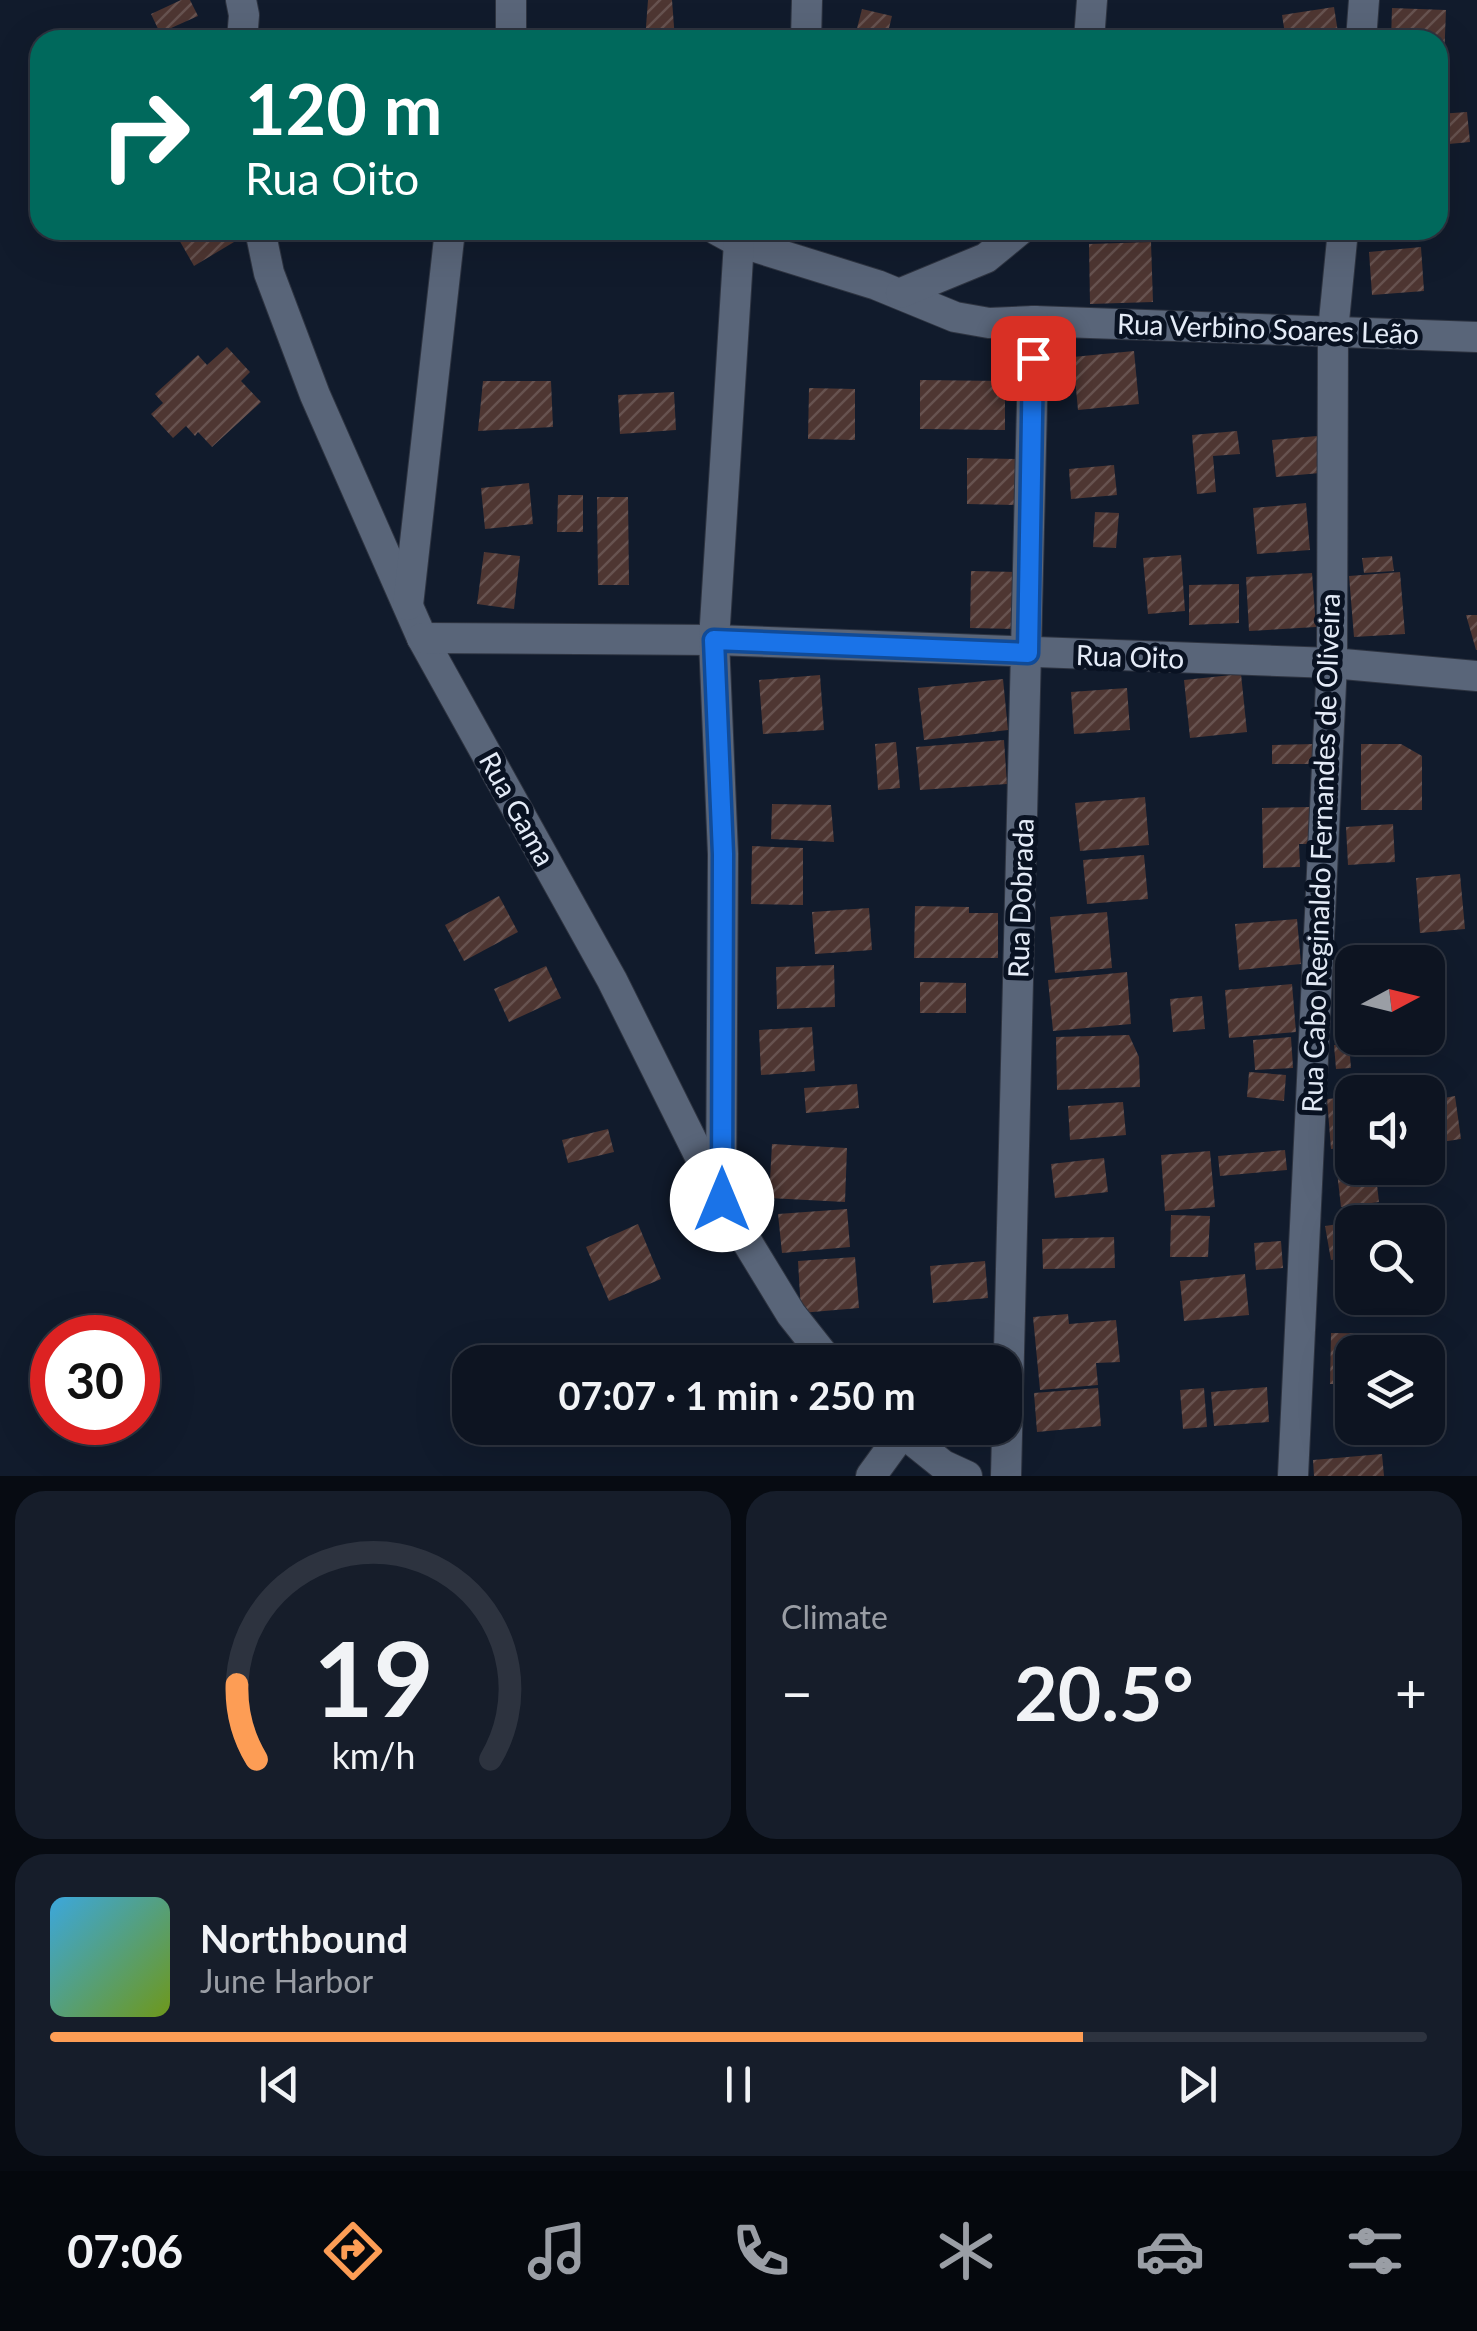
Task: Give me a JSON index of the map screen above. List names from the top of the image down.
{
  "streets": {
    "street": [
      "Rua Verbino Soares Leão",
      "Rua Oito",
      "Rua Gama",
      "Rua Cabo Reginaldo Fernandes de Oliveira",
      "Rua Dobrada"
    ]
  },
  "crossings": [
    ["Rua Verbino Soares Leão", "Rua Cabo Reginaldo Fernandes de Oliveira"],
    ["Rua Verbino Soares Leão", "Rua Dobrada"],
    ["Rua Oito", "Rua Gama"],
    ["Rua Oito", "Rua Cabo Reginaldo Fernandes de Oliveira"],
    ["Rua Oito", "Rua Dobrada"]
  ],
  "north": "right",
  "page": {
    "turn": ["120 m", "Rua Oito"],
    "limit": "30",
    "trip": "07:07 · 1 min · 250 m",
    "tile": "Climate",
    "heat": ["−", "20.5°", "+"],
    "song": ["Northbound", "June Harbor"],
    "tabs": "07:06",
    "gauge": ["19", "km/h"]
  }
}
